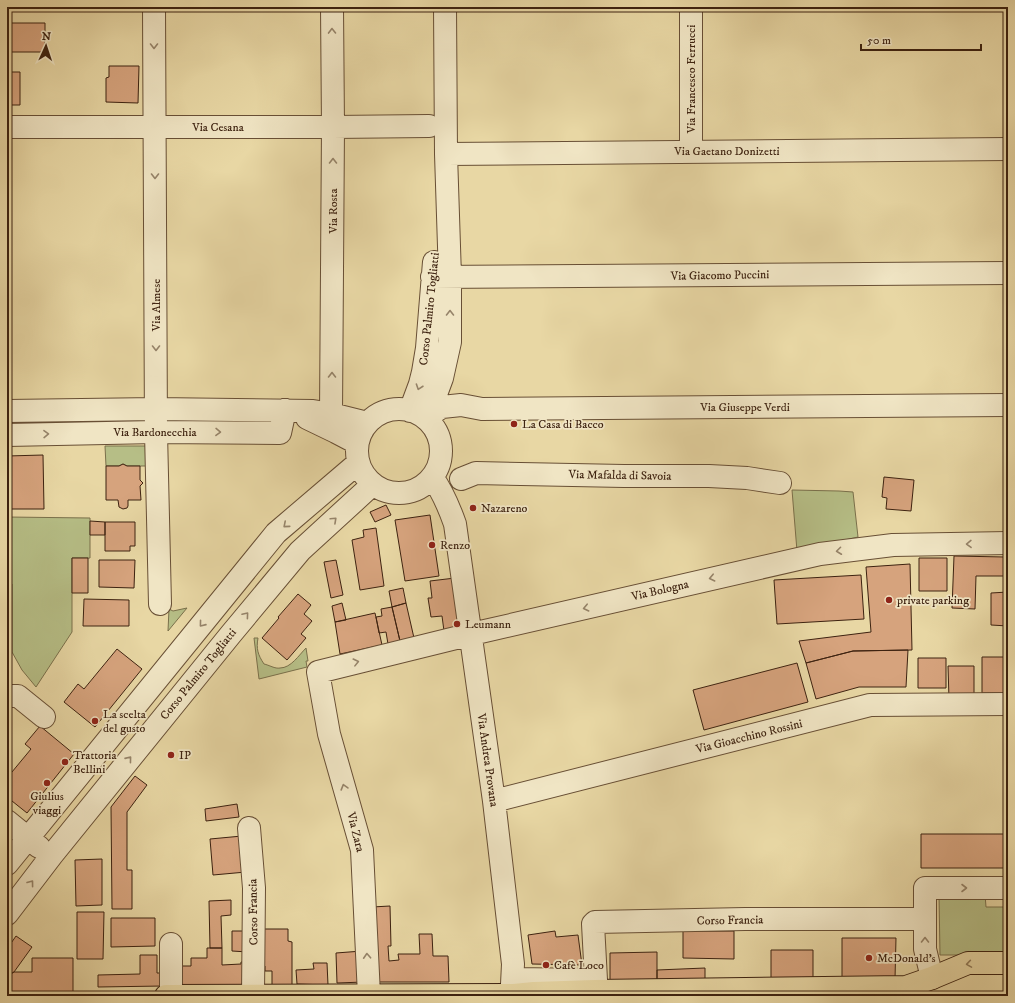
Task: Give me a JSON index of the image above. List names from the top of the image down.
{
  "streets": {
    "street": [
      "Via Francesco Ferrucci",
      "Via Cesana",
      "Via Gaetano Donizetti",
      "Via Rosta",
      "Via Giacomo Puccini",
      "Via Almese",
      "Corso Palmiro Togliatti",
      "Via Giuseppe Verdi",
      "Via Bardonecchia",
      "Via Mafalda di Savoia",
      "Via Bologna",
      "Via Gioacchino Rossini",
      "Via Andrea Provana",
      "Via Zara",
      "Corso Francia"
    ]
  },
  "crossings": [
    ["Via Francesco Ferrucci", "Via Gaetano Donizetti"],
    ["Via Cesana", "Via Rosta"],
    ["Via Cesana", "Via Almese"],
    ["Via Gaetano Donizetti", "Corso Palmiro Togliatti"],
    ["Via Rosta", "Via Bardonecchia"],
    ["Via Giacomo Puccini", "Corso Palmiro Togliatti"],
    ["Via Almese", "Via Bardonecchia"],
    ["Corso Palmiro Togliatti", "Via Giuseppe Verdi"],
    ["Corso Palmiro Togliatti", "Via Bardonecchia"],
    ["Corso Palmiro Togliatti", "Via Andrea Provana"],
    ["Via Giuseppe Verdi", "Via Bardonecchia"],
    ["Via Giuseppe Verdi", "Via Andrea Provana"],
    ["Via Bardonecchia", "Via Andrea Provana"],
    ["Via Mafalda di Savoia", "Via Andrea Provana"],
    ["Via Bologna", "Via Andrea Provana"],
    ["Via Bologna", "Via Zara"],
    ["Via Gioacchino Rossini", "Via Andrea Provana"]
  ],
  "one_way": ["Via Rosta", "Via Almese", "Via Zara"],
  "places": [
    "La Casa di Bacco",
    "Nazareno",
    "Renzo",
    "private parking",
    "Leumann",
    "La scelta del gusto",
    "IP",
    "Trattoria Bellini",
    "Giulius viaggi",
    "McDonald's",
    "Cafè Loco"
  ],
  "scale_bar": "50 m",
  "north": "top"
}
